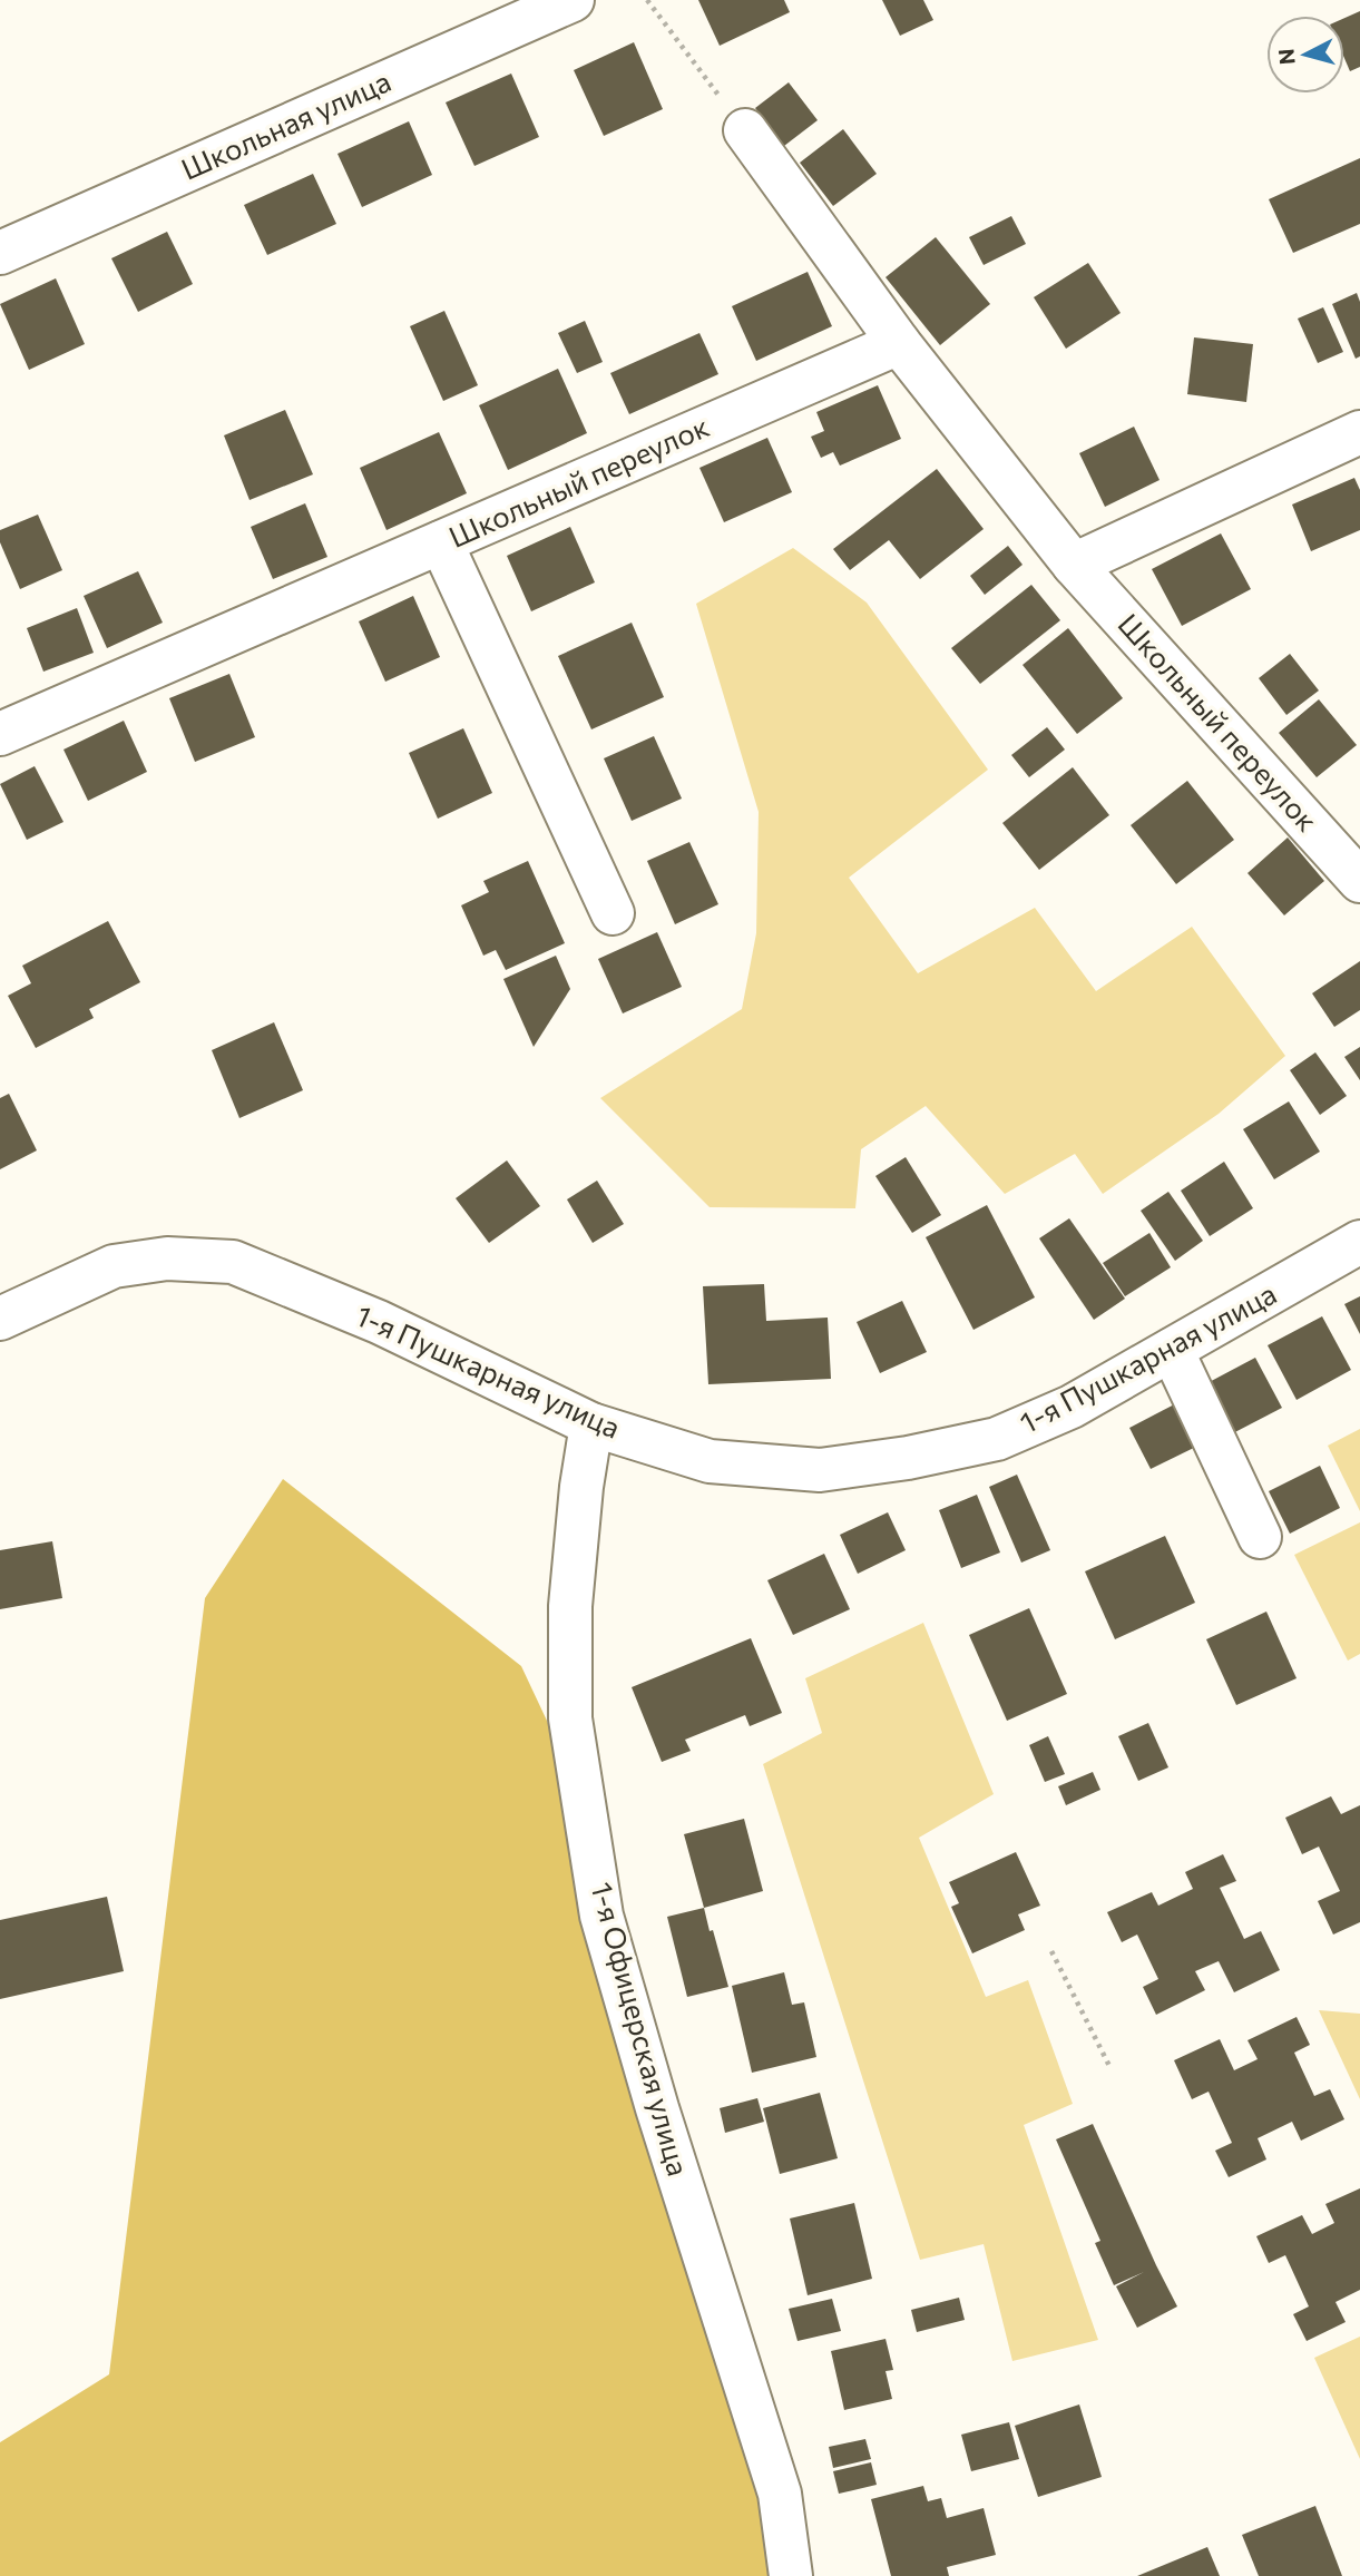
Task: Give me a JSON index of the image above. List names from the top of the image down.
{
  "streets": {
    "street": [
      "Школьная улица",
      "Школьный переулок",
      "1-я Пушкарная улица",
      "1-я Офицерская улица"
    ]
  },
  "crossings": [
    ["1-я Пушкарная улица", "1-я Офицерская улица"]
  ],
  "north": "left"
}
